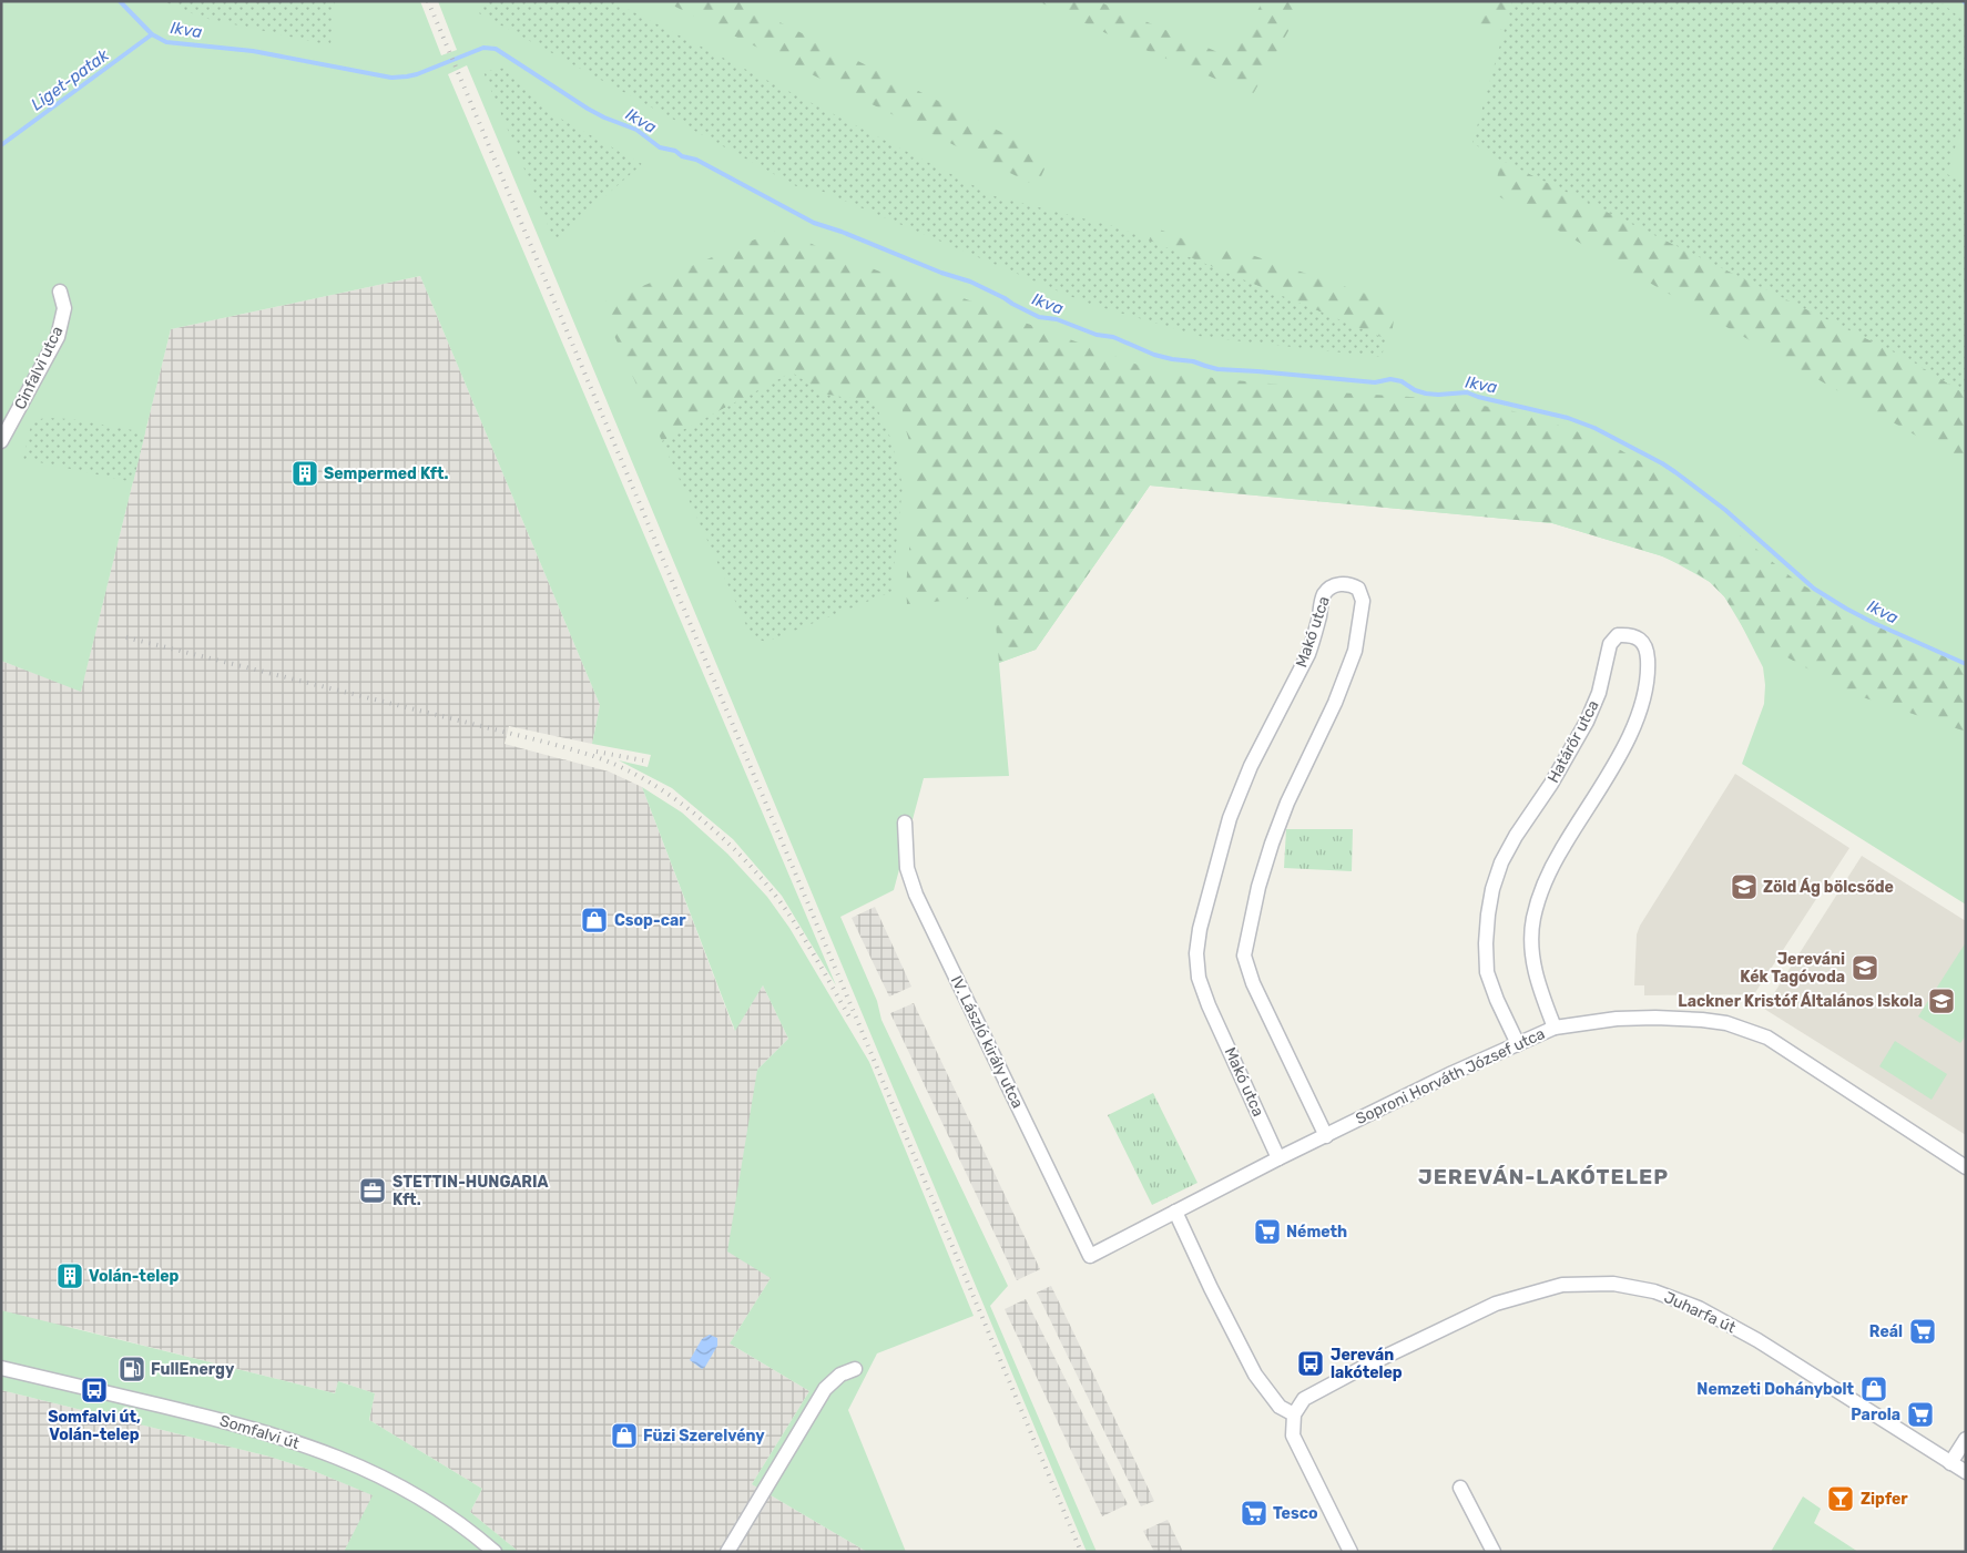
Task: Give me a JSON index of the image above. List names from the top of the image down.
{
  "streets": {
    "street": [
      "Cinfalvi utca",
      "Makó utca",
      "Határőr utca",
      "IV. László király utca",
      "Soproni Horváth József utca",
      "Juharfa út",
      "Somfalvi út"
    ]
  },
  "crossings": [
    ["Makó utca", "Soproni Horváth József utca"],
    ["Határőr utca", "Soproni Horváth József utca"],
    ["IV. László király utca", "Soproni Horváth József utca"]
  ],
  "districts": ["JEREVÁN-LAKÓTELEP"],
  "water": ["Ikva", "Liget-patak"],
  "places": {
    "building": ["Sempermed Kft.", "Volán-telep"],
    "school or university": ["Zöld Ág bölcsőde", "Jereváni Kék Tagóvoda", "Lackner Kristóf Általános Iskola"],
    "shop": ["Csop-car", "Nemzeti Dohánybolt", "Füzi Szerelvény"],
    "office": ["STETTIN-HUNGARIA Kft."],
    "supermarket": [
      "Németh",
      "Reál",
      "Parola",
      "Tesco"
    ],
    "bus stop": ["Jereván lakótelep", "Somfalvi út, Volán-telep"],
    "fuel station": ["FullEnergy"],
    "bar": ["Zipfer"]
  }
}
